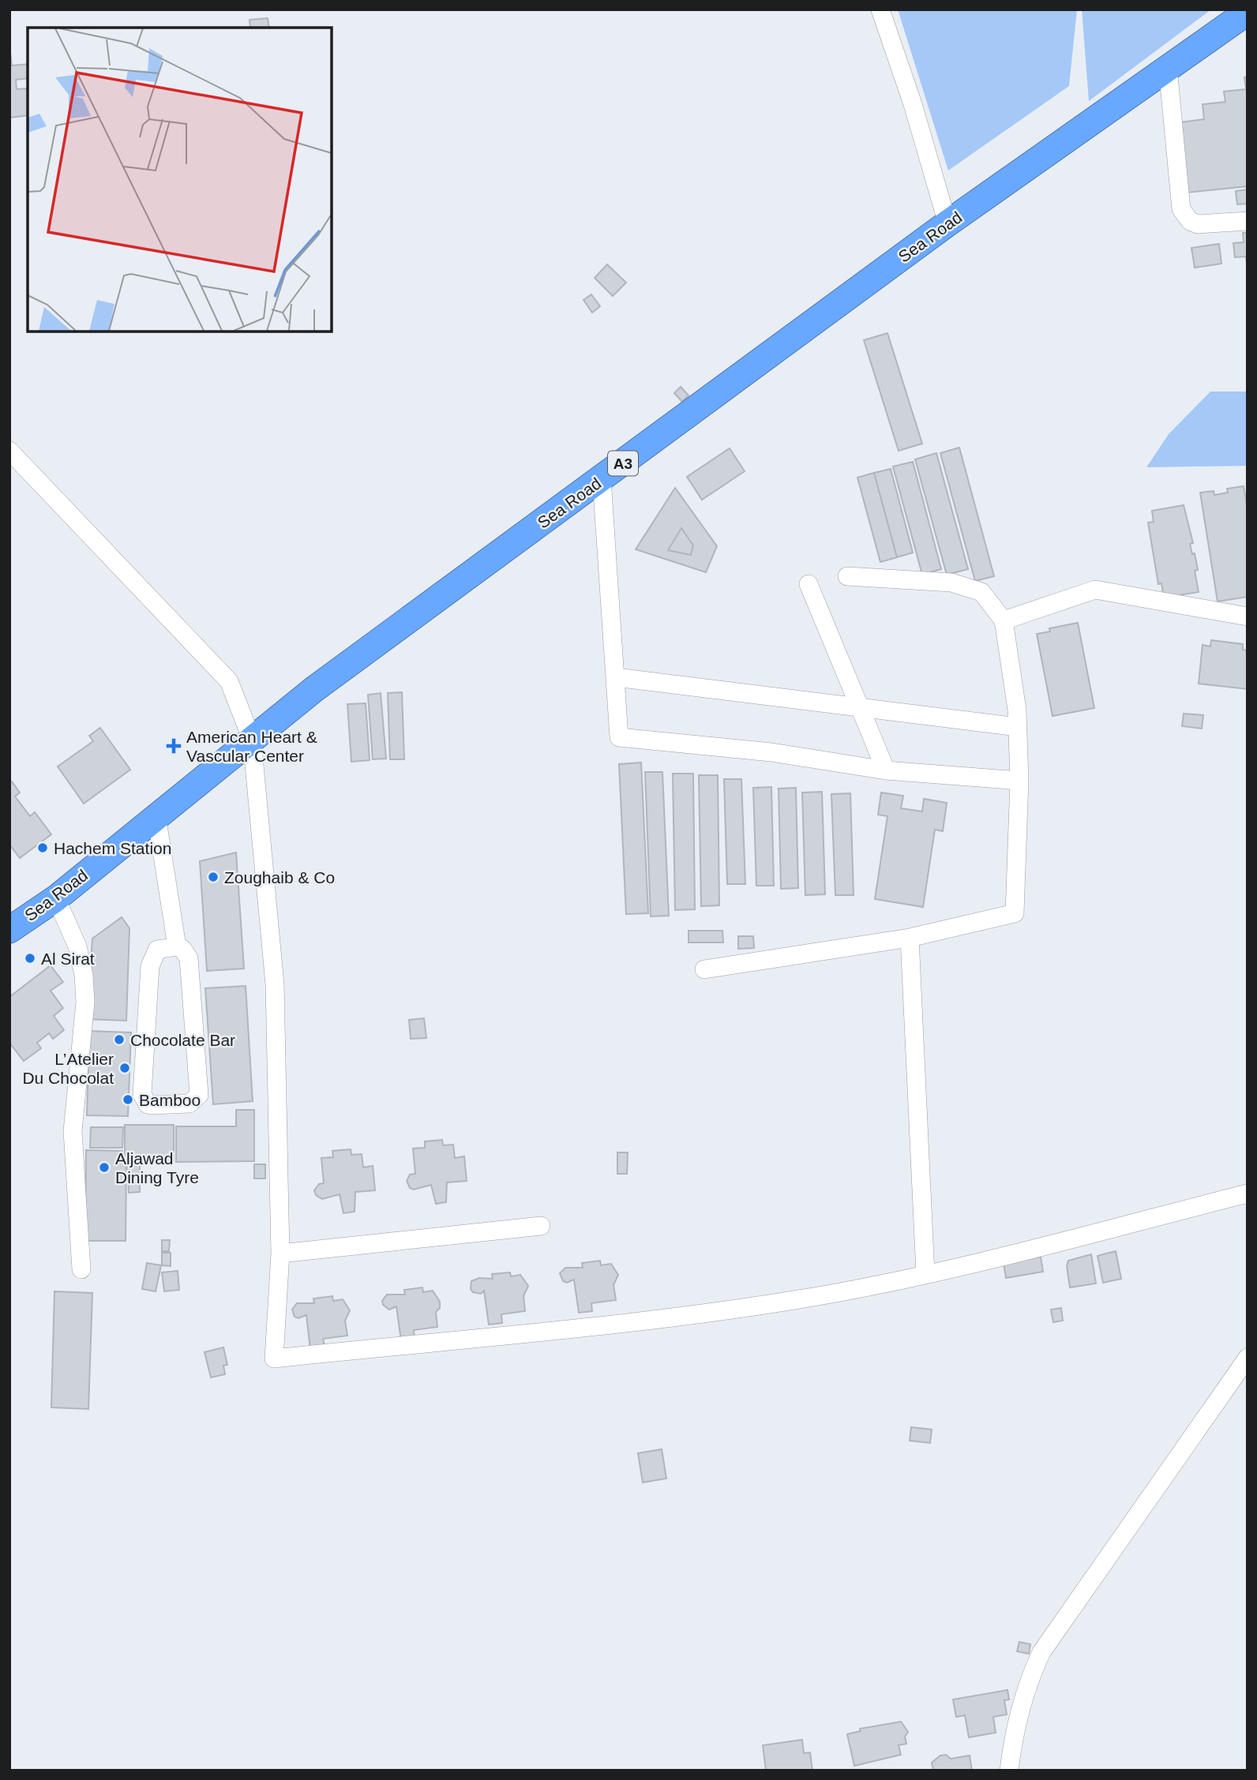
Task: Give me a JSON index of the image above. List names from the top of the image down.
{
  "streets": {
    "highway": ["Sea Road", "A3"]
  },
  "places": {
    "health": ["American Heart & Vascular Center"],
    "other": [
      "Hachem Station",
      "Zoughaib & Co",
      "Al Sirat",
      "Chocolate Bar",
      "L’Atelier Du Chocolat",
      "Bamboo",
      "Aljawad Dining Tyre"
    ]
  }
}
